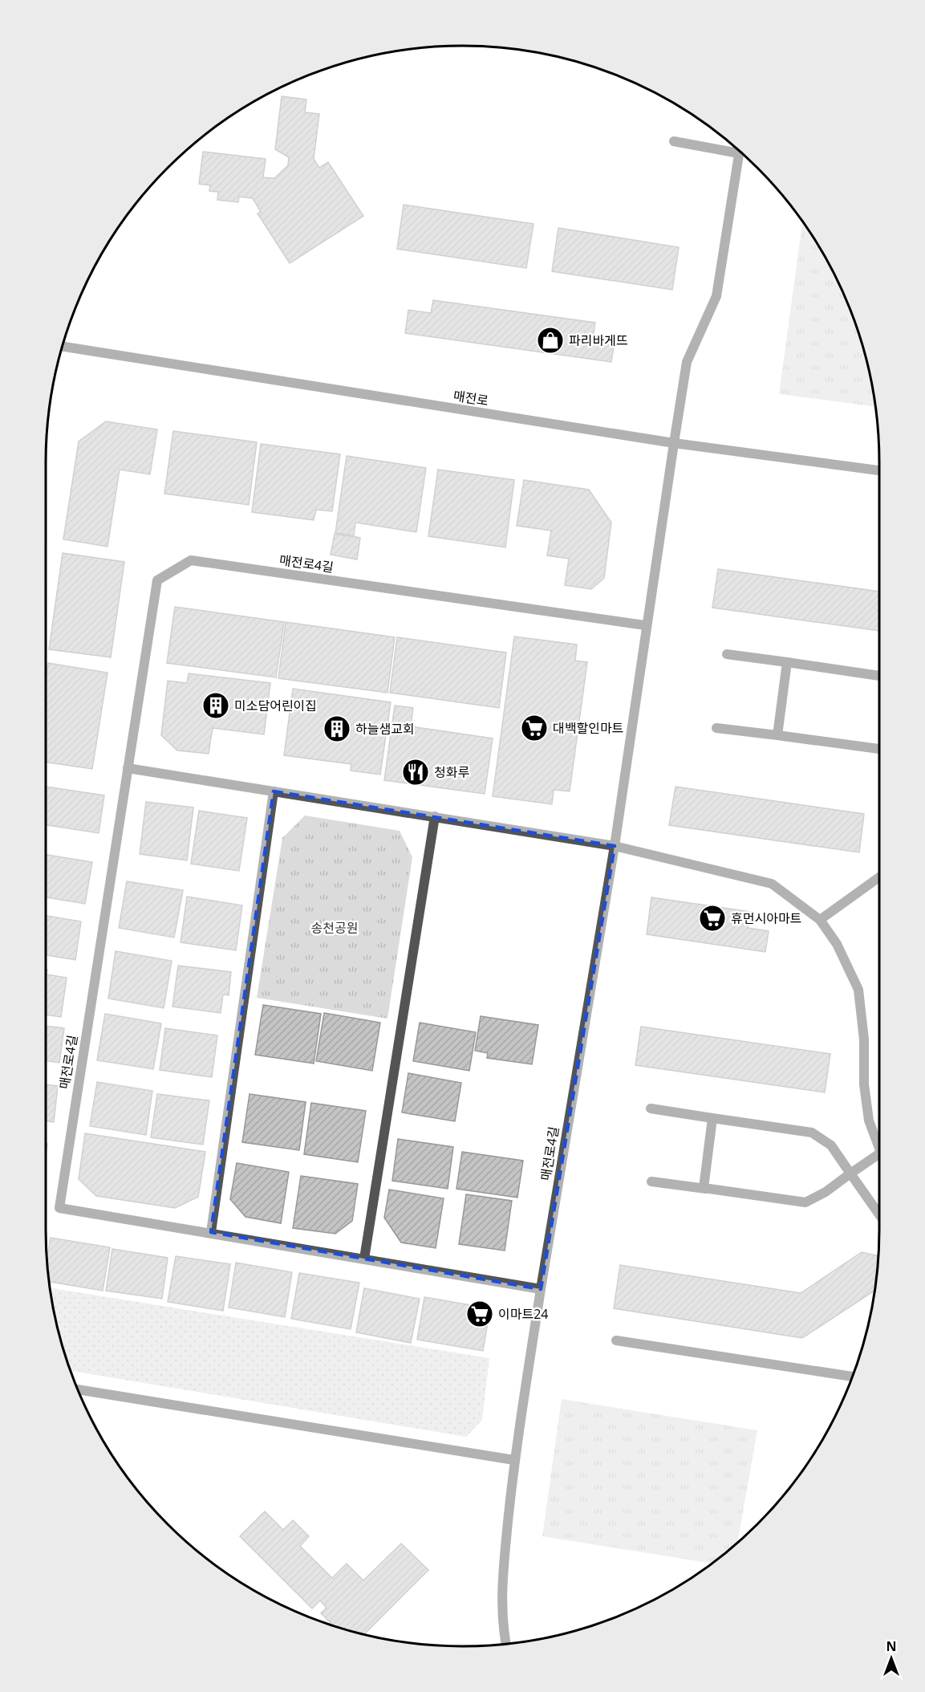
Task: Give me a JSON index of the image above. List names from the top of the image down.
{
  "streets": {
    "street": ["매전로", "매전로4길"]
  },
  "crossings": [
    ["매전로", "매전로4길"]
  ],
  "parks": ["송천공원"],
  "places": {
    "shop": ["파리바게뜨"],
    "building": ["미소담어린이집", "하늘샘교회"],
    "supermarket": ["대백할인마트", "휴먼시아마트", "이마트24"],
    "restaurant": ["청화루"]
  },
  "north": "top"
}
